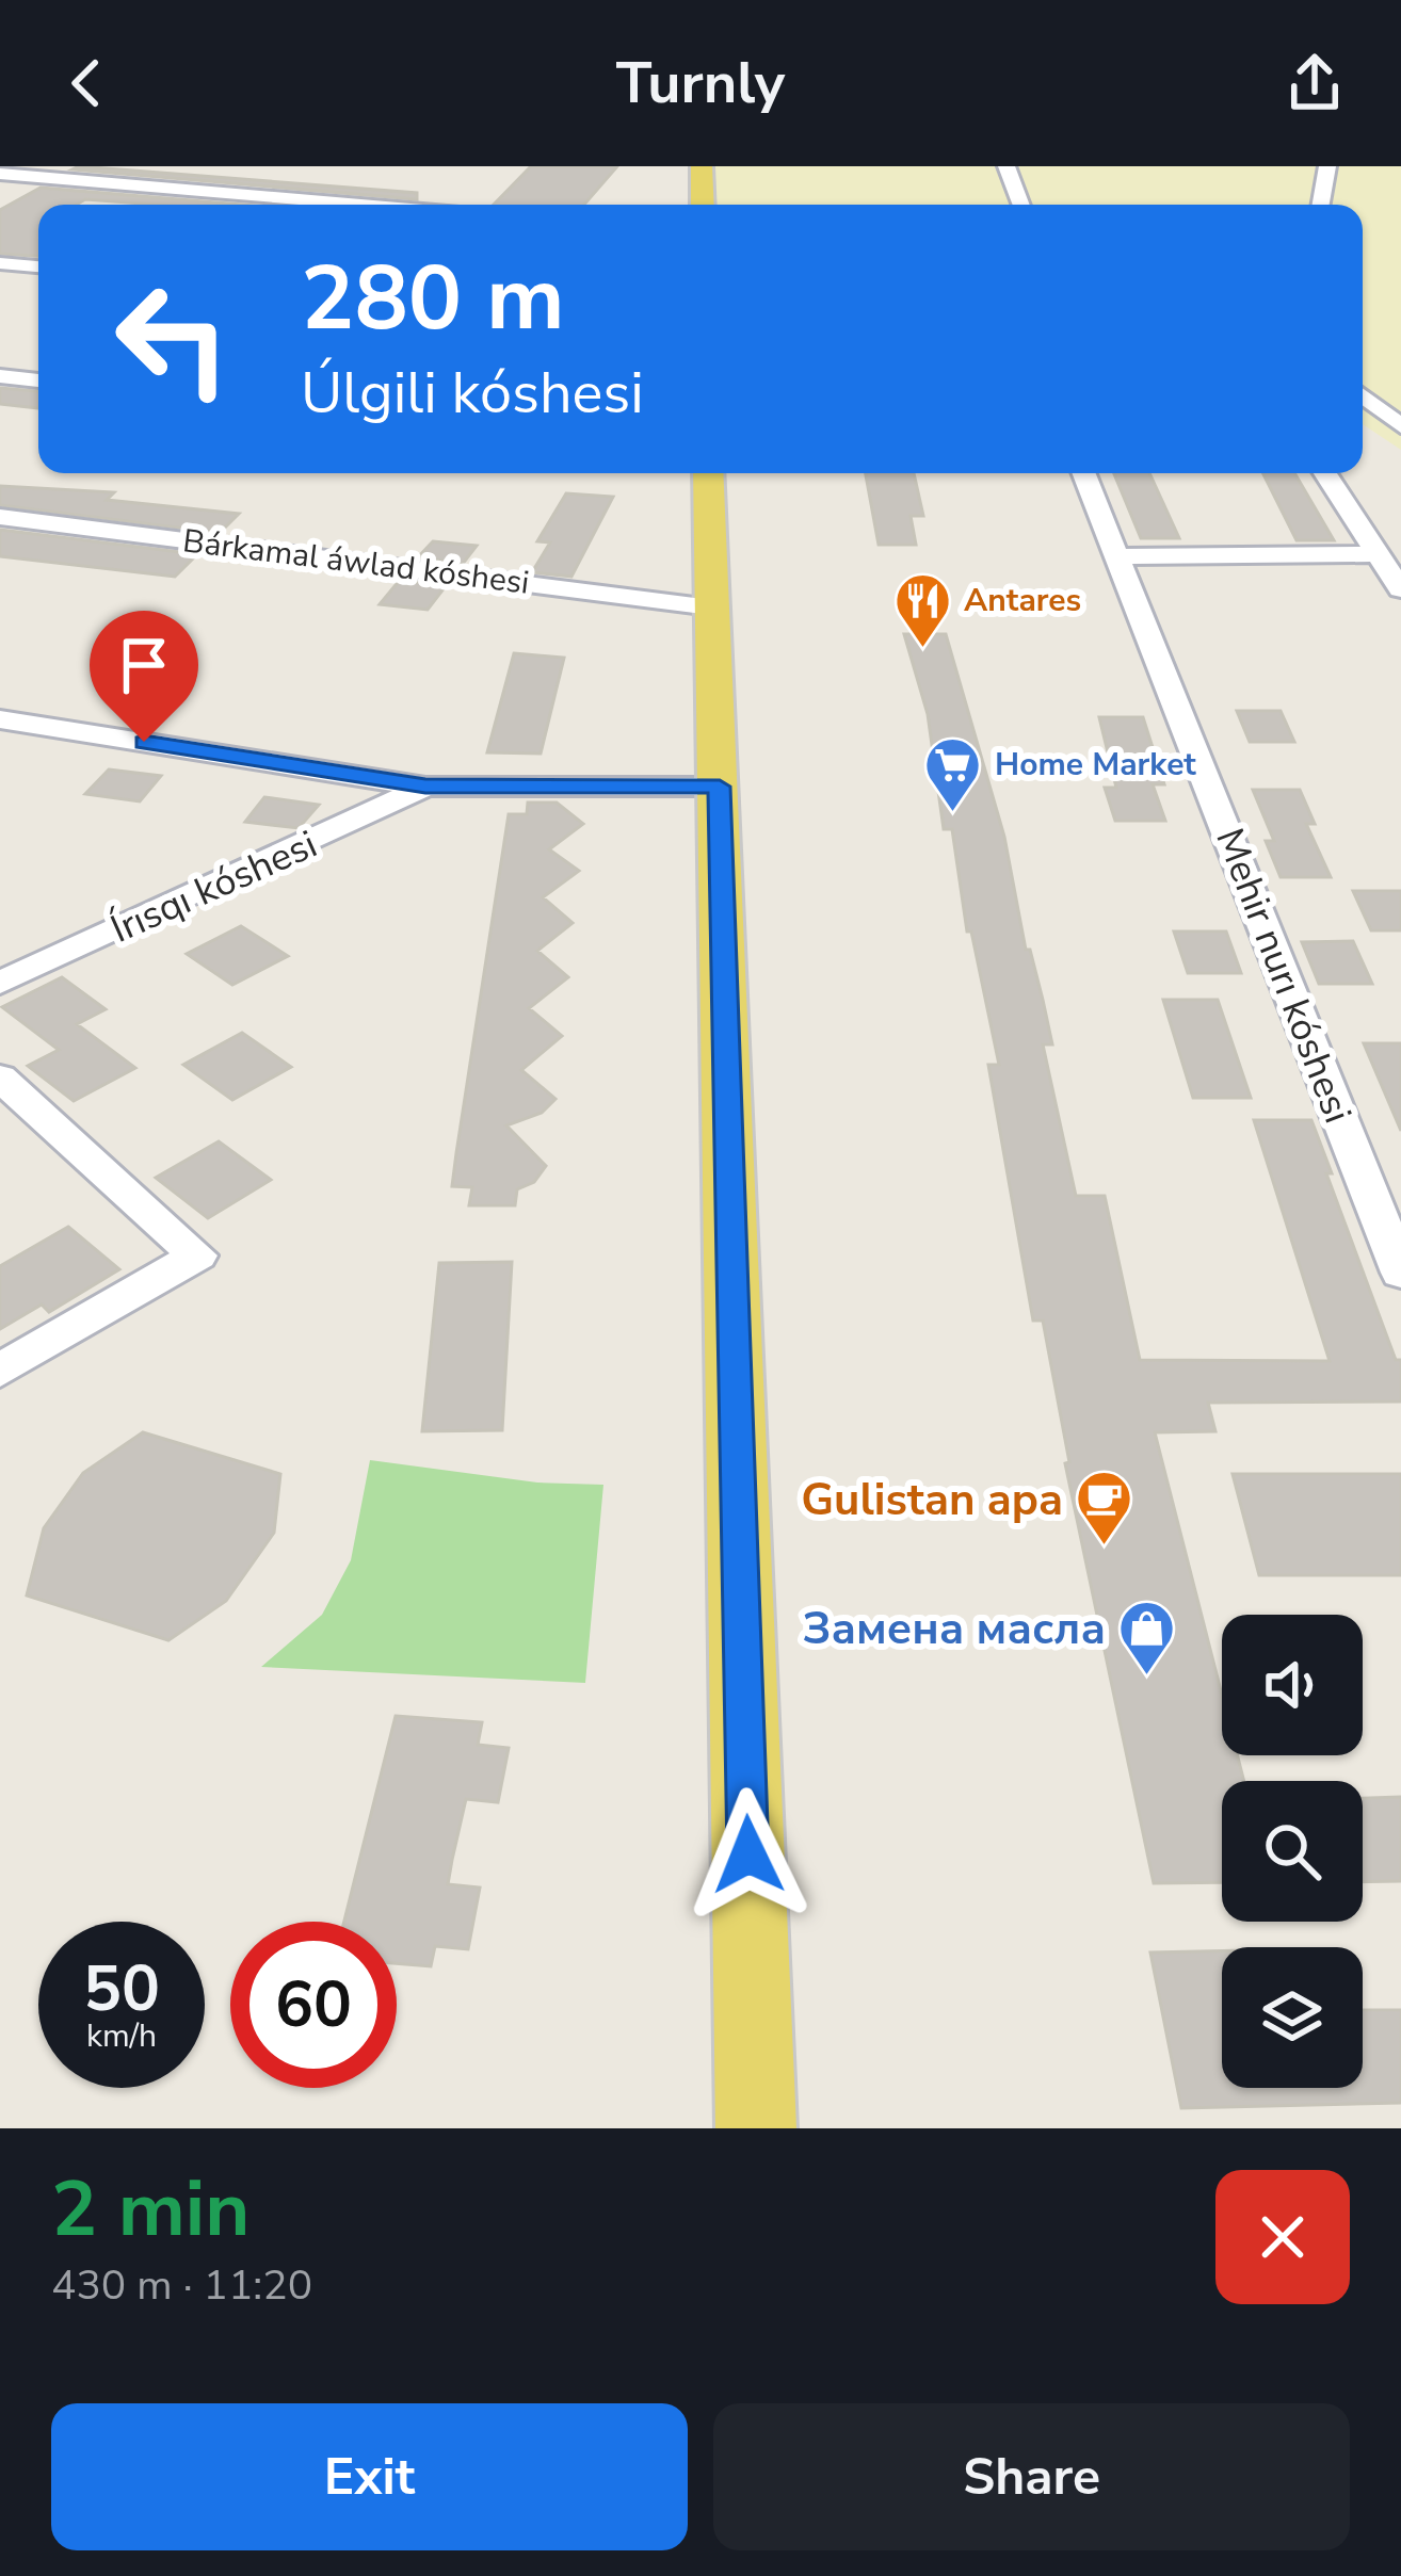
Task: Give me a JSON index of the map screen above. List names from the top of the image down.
{
  "streets": {
    "street": ["Bárkamal áwlad kóshesi", "Írısqı kóshesi", "Mehir nurı kóshesi"]
  },
  "places": {
    "restaurant": ["Antares"],
    "supermarket": ["Home Market"],
    "cafe": ["Gulistan apa"],
    "shop": ["Замена масла"]
  },
  "page": {
    "header": "Turnly",
    "turn": ["280 m", "Úlgili kóshesi"],
    "speed": "50 km/h",
    "limit": "60",
    "heading": ["2 min", "430 m · 11:20"],
    "buttons": ["Exit", "Share"]
  }
}
